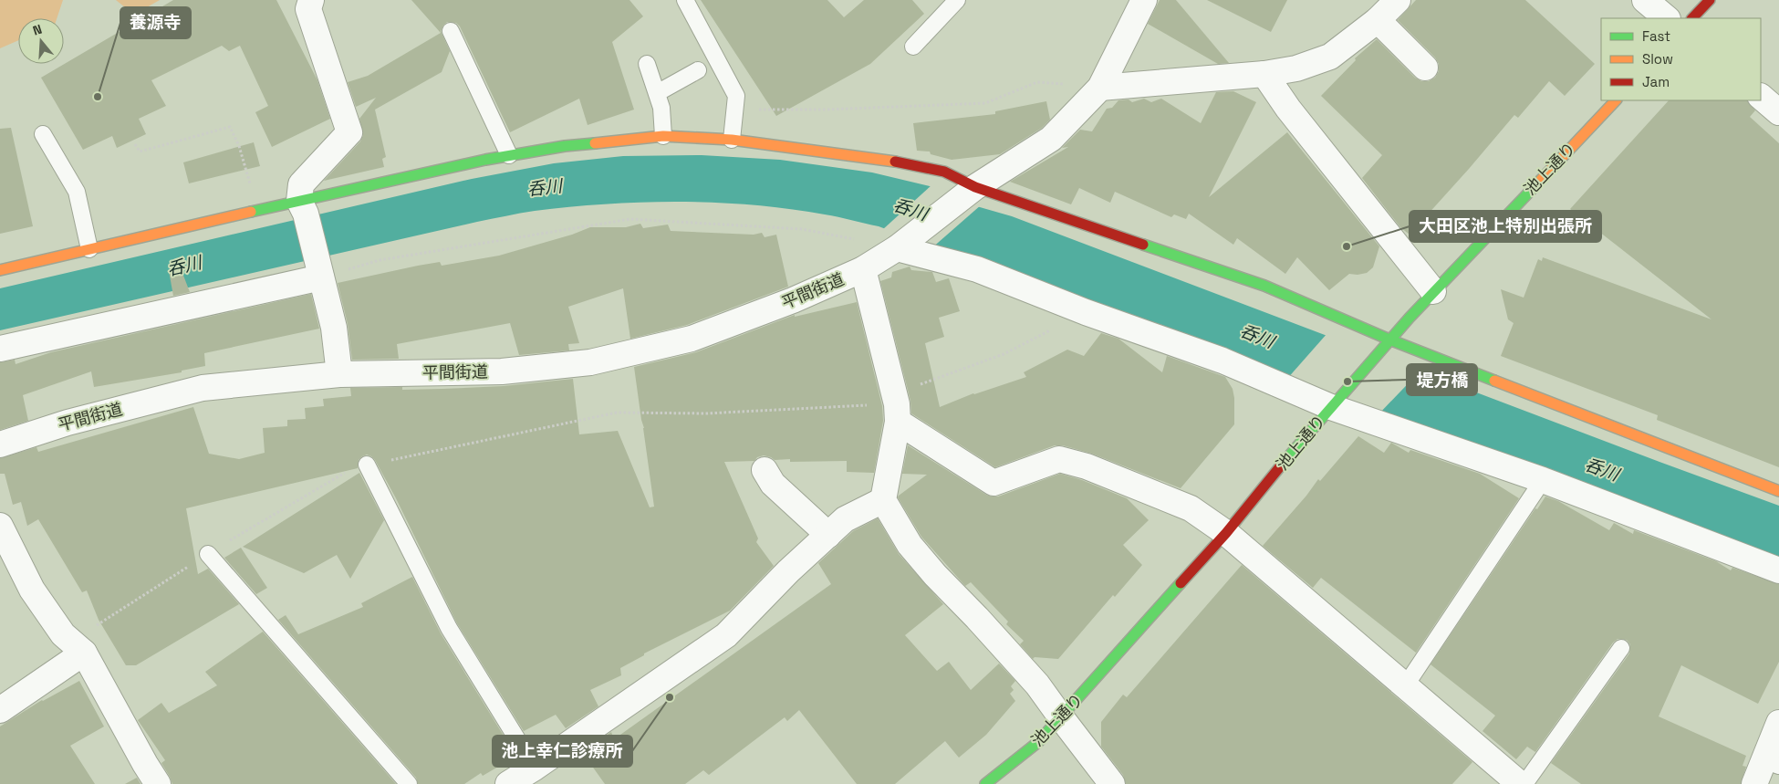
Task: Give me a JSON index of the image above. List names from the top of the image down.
{
  "streets": {
    "street": ["池上通り", "平間街道"]
  },
  "water": ["呑川"],
  "places": [
    "養源寺",
    "大田区池上特別出張所",
    "堤方橋",
    "池上幸仁診療所"
  ],
  "legend": ["Fast", "Slow", "Jam"],
  "north": "top"
}
